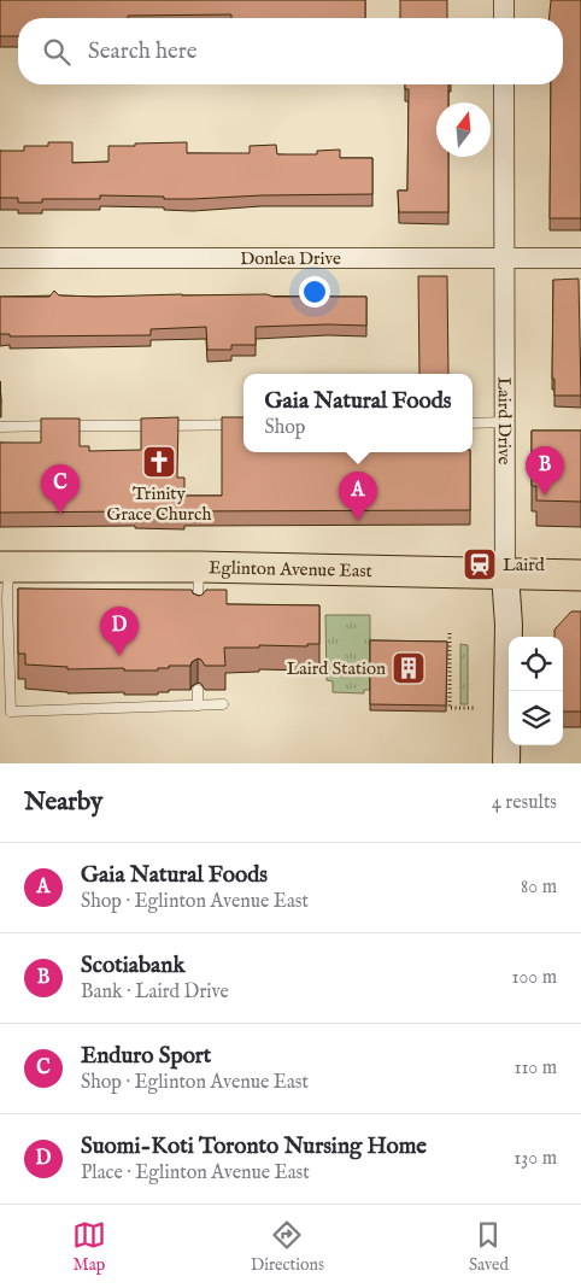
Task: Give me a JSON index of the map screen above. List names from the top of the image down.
{
  "streets": {
    "main road": ["Laird Drive", "Eglinton Avenue East"],
    "street": ["Donlea Drive"]
  },
  "crossings": [
    ["Donlea Drive", "Laird Drive"],
    ["Laird Drive", "Eglinton Avenue East"]
  ],
  "places": {
    "church": ["Trinity Grace Church"],
    "station": ["Laird"],
    "building": ["Laird Station"]
  },
  "north": "top",
  "page": {
    "search": "Search here",
    "popup": ["Gaia Natural Foods", "Shop"],
    "pins": [
      "B",
      "C",
      "A",
      "D"
    ],
    "heading": ["Nearby", "4 results"],
    "list": [
      {
        "mark": "A",
        "name": "Gaia Natural Foods",
        "note": "Shop · Eglinton Avenue East",
        "value": "80 m"
      },
      {
        "mark": "B",
        "name": "Scotiabank",
        "note": "Bank · Laird Drive",
        "value": "100 m"
      },
      {
        "mark": "C",
        "name": "Enduro Sport",
        "note": "Shop · Eglinton Avenue East",
        "value": "110 m"
      },
      {
        "mark": "D",
        "name": "Suomi-Koti Toronto Nursing Home",
        "note": "Place · Eglinton Avenue East",
        "value": "130 m"
      }
    ],
    "nav": ["Map", "Directions", "Saved"]
  }
}
